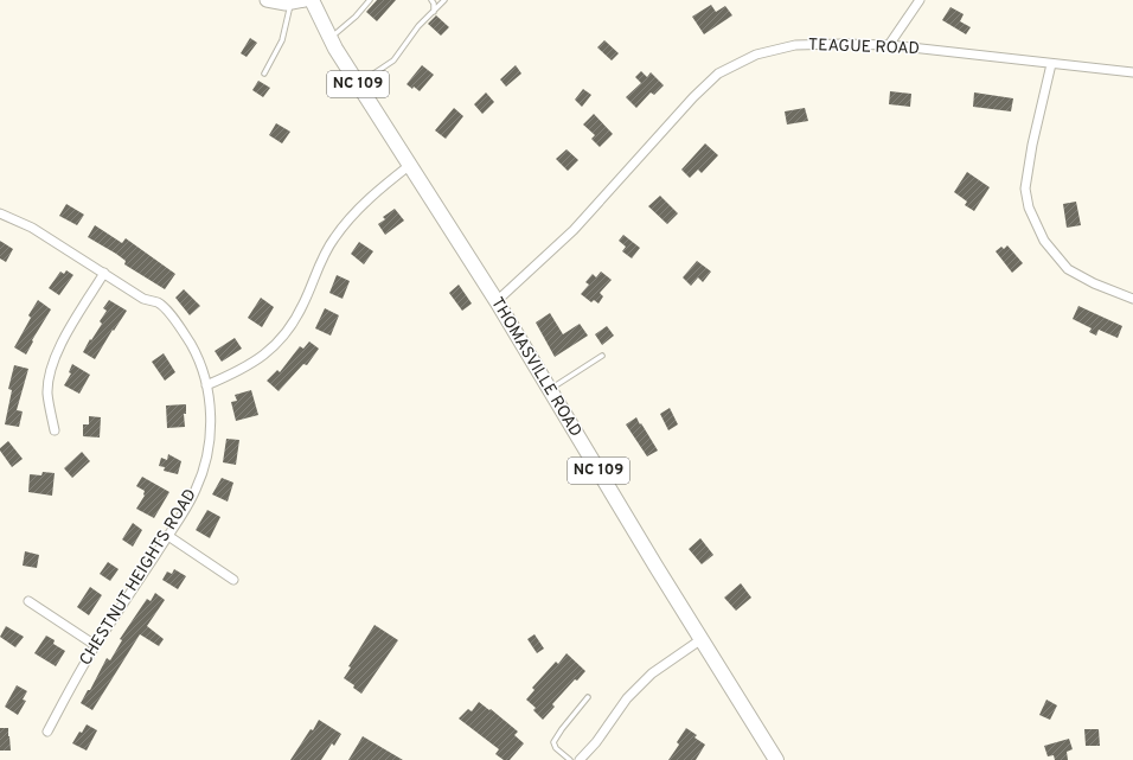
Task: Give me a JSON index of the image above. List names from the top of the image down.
{
  "streets": {
    "main road": ["NC 109", "THOMASVILLE ROAD"],
    "street": ["TEAGUE ROAD", "CHESTNUT HEIGHTS ROAD"]
  },
  "crossings": [
    ["TEAGUE ROAD", "THOMASVILLE ROAD"]
  ]
}
